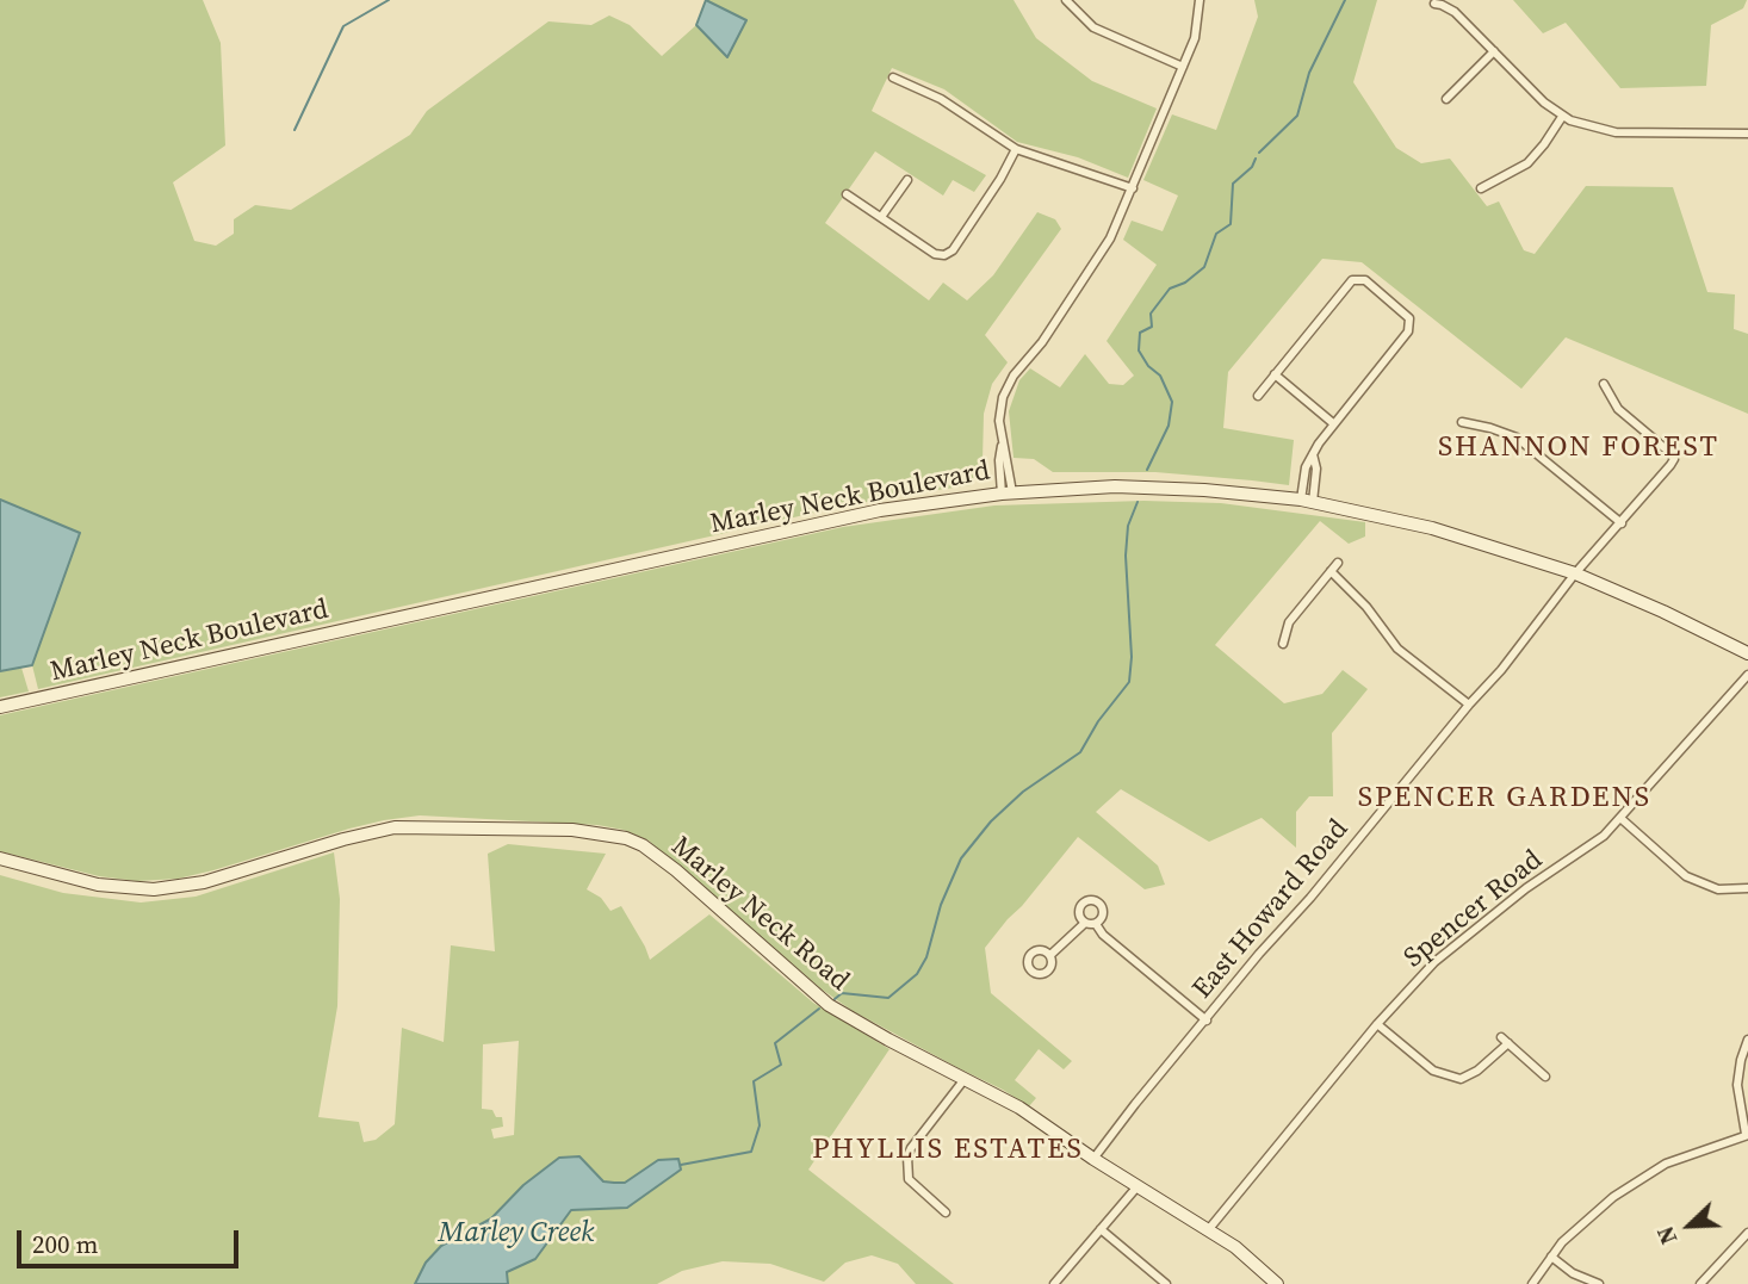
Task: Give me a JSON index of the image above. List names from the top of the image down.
{
  "streets": {
    "main road": ["Marley Neck Boulevard", "Marley Neck Road"],
    "street": ["East Howard Road", "Spencer Road"]
  },
  "crossings": [
    ["Marley Neck Boulevard", "East Howard Road"],
    ["East Howard Road", "Marley Neck Road"],
    ["Spencer Road", "Marley Neck Road"]
  ],
  "districts": ["SHANNON FOREST", "SPENCER GARDENS", "PHYLLIS ESTATES"],
  "water": ["Marley Creek"],
  "scale_bar": "200 m",
  "north": "bottom left"
}
